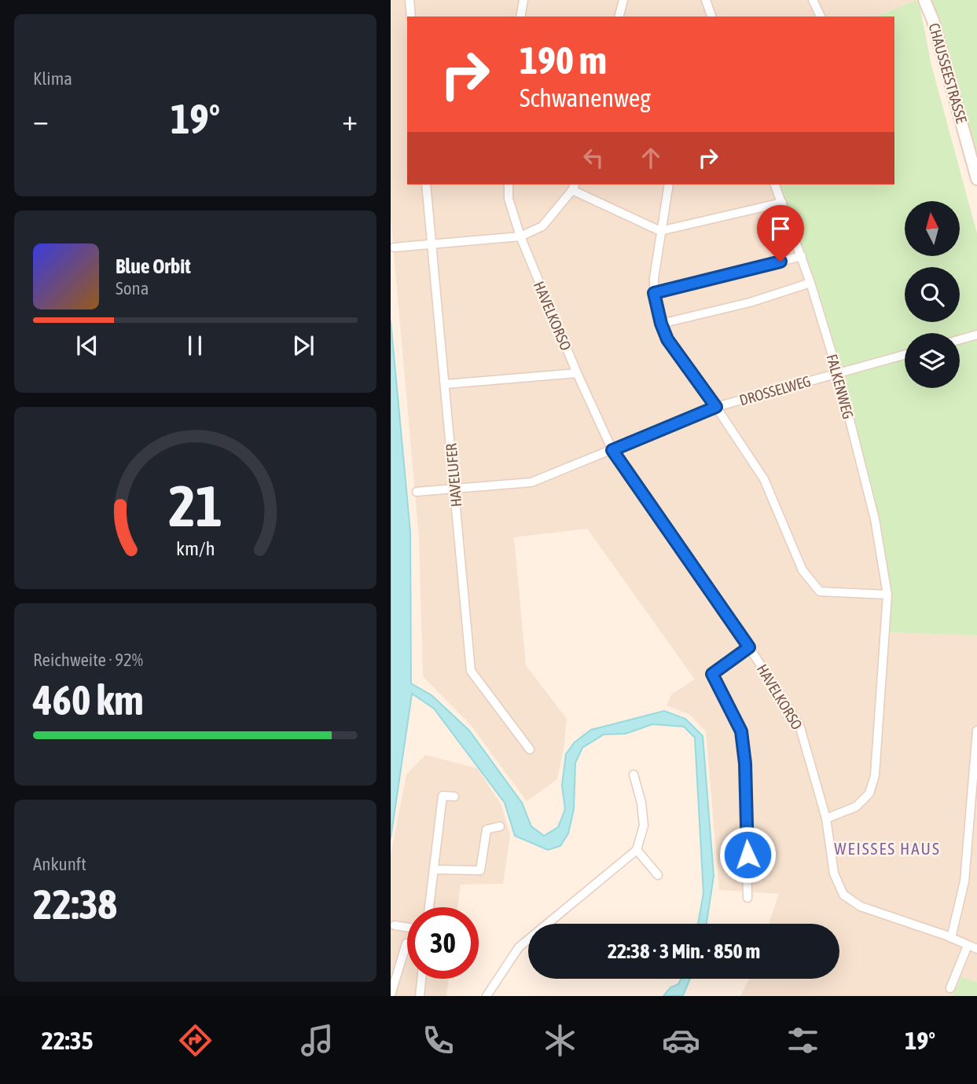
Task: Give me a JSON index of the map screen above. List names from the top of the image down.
{
  "streets": {
    "street": [
      "CHAUSSEESTRASSE",
      "HAVELKORSO",
      "FALKENWEG",
      "DROSSELWEG",
      "HAVELUFER"
    ]
  },
  "crossings": [
    ["HAVELKORSO", "FALKENWEG"],
    ["HAVELKORSO", "DROSSELWEG"],
    ["FALKENWEG", "DROSSELWEG"],
    ["DROSSELWEG", "HAVELUFER"]
  ],
  "districts": ["WEISSES HAUS"],
  "north": "top",
  "page": {
    "tile": [
      "Klima",
      ["Reichweite · 92%", "460 km"],
      ["Ankunft", "22:38"]
    ],
    "turn": ["190 m", "Schwanenweg"],
    "heat": ["−", "19°", "+"],
    "song": ["Blue Orbit", "Sona"],
    "limit": "30",
    "trip": "22:38 · 3 Min. · 850 m",
    "tabs": ["22:35", "19°"],
    "gauge": ["21", "km/h"]
  }
}
